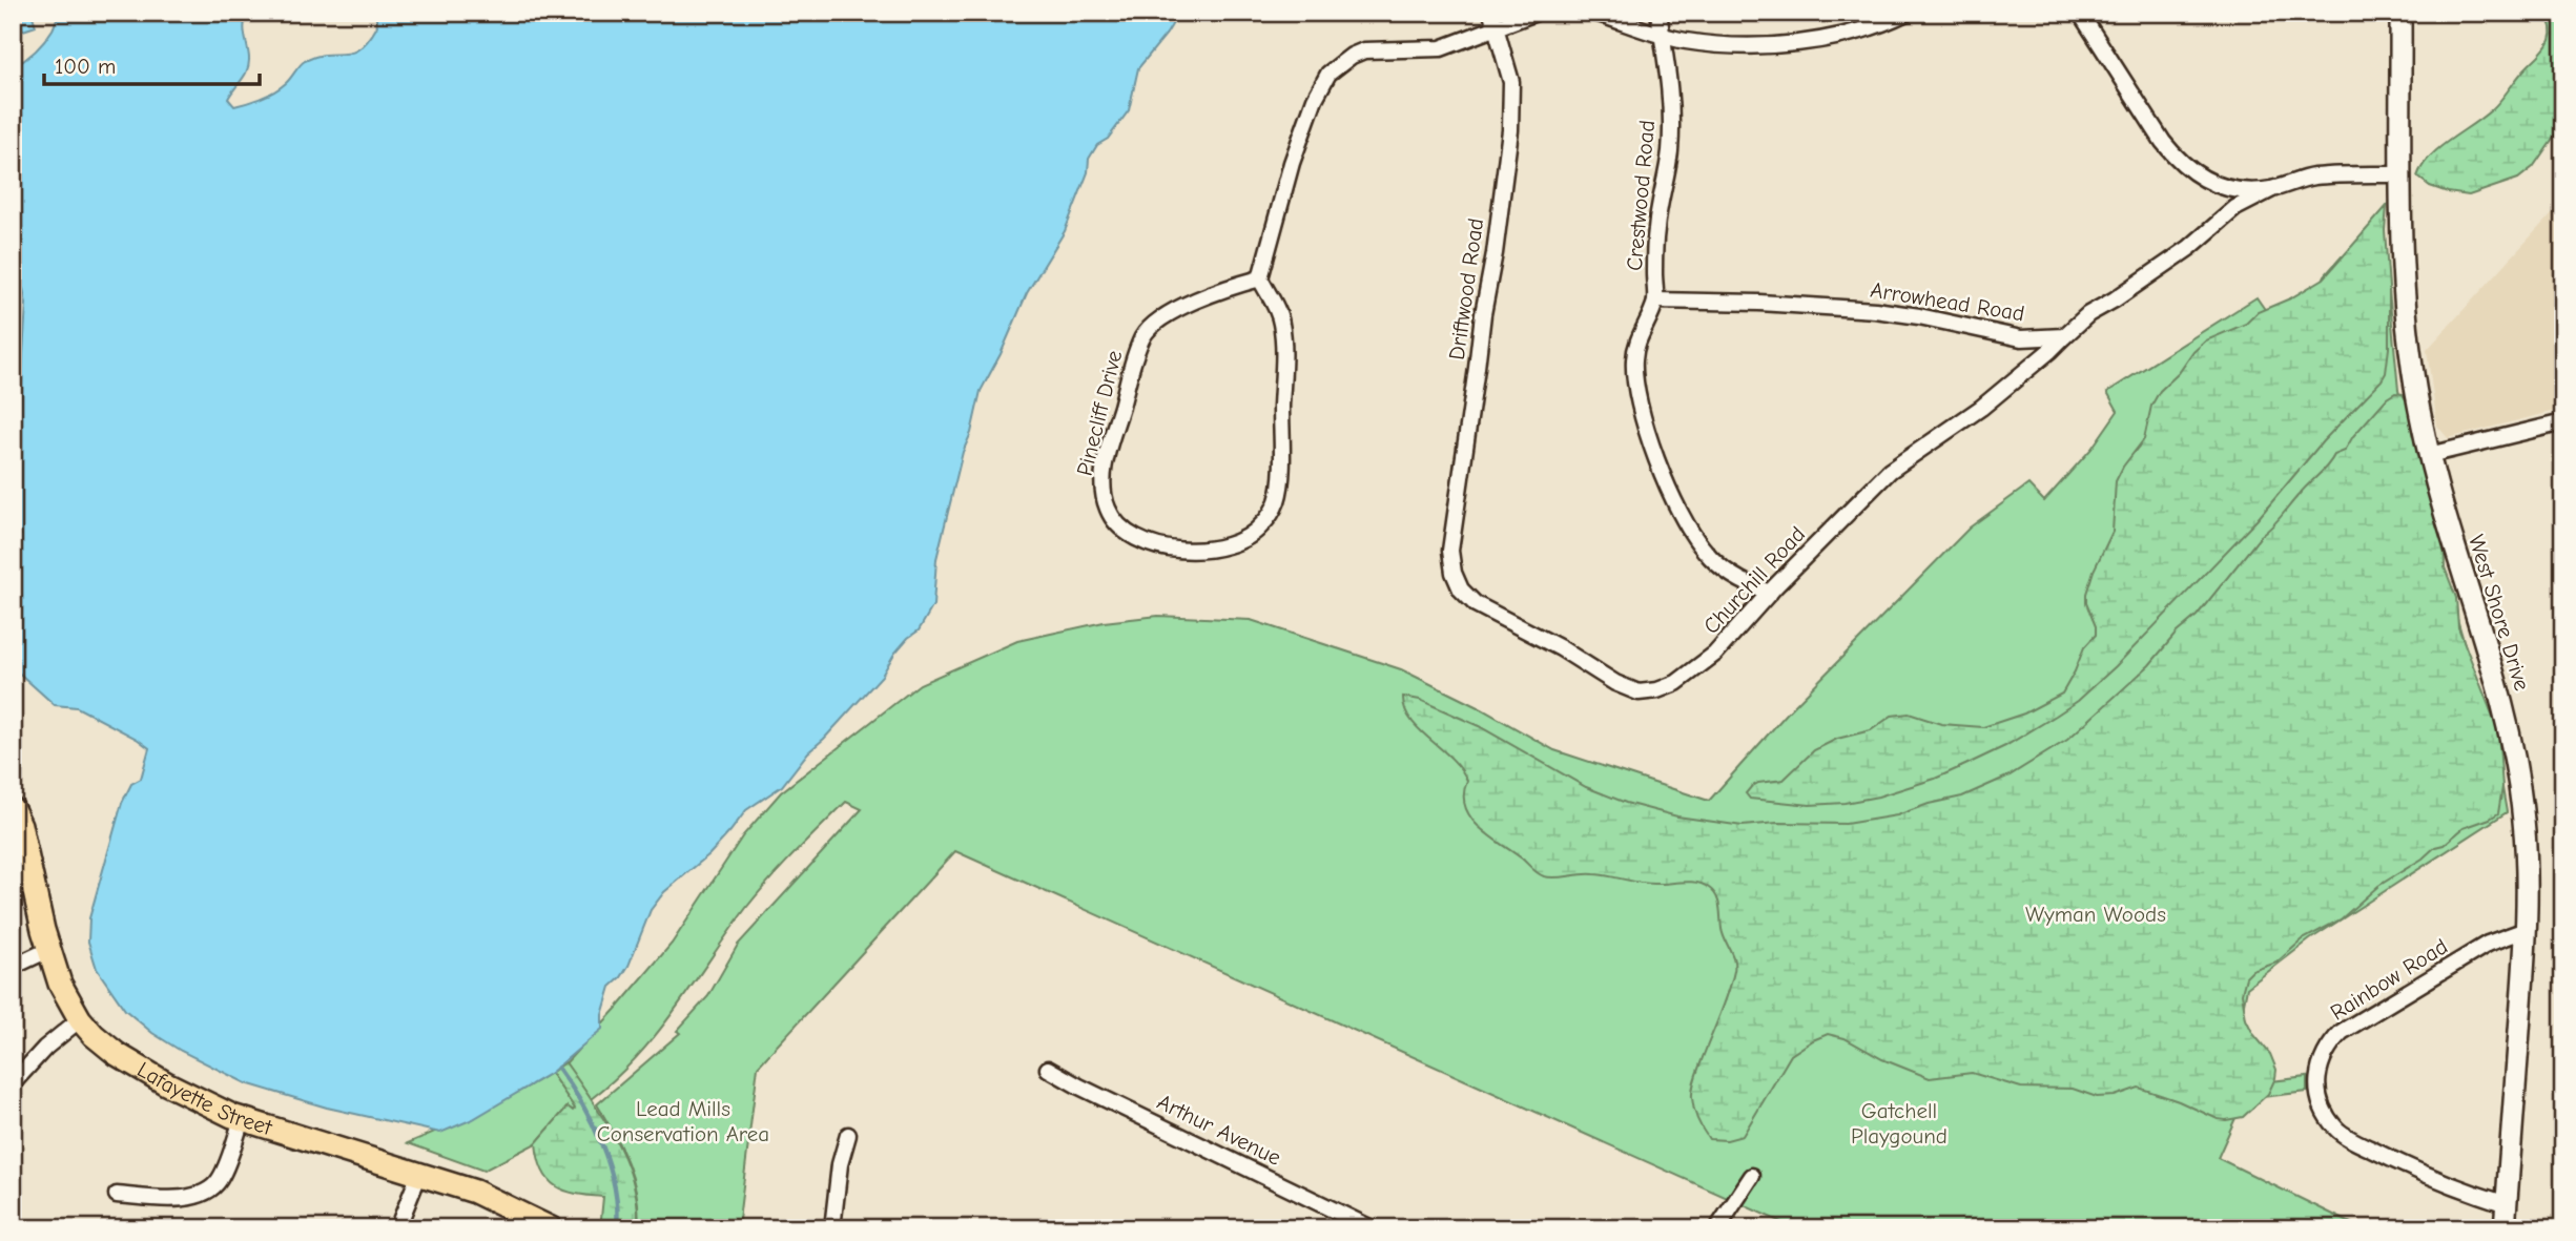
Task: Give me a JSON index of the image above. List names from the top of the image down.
{
  "streets": {
    "main road": ["West Shore Drive", "Lafayette Street"],
    "street": [
      "Crestwood Road",
      "Driftwood Road",
      "Arrowhead Road",
      "Pinecliff Drive",
      "Churchill Road",
      "Rainbow Road",
      "Arthur Avenue"
    ]
  },
  "crossings": [
    ["Crestwood Road", "Arrowhead Road"],
    ["Crestwood Road", "Churchill Road"],
    ["Driftwood Road", "Churchill Road"],
    ["Arrowhead Road", "Churchill Road"],
    ["West Shore Drive", "Rainbow Road"]
  ],
  "parks": ["Wyman Woods", "Lead Mills Conservation Area", "Gatchell Playgound"],
  "scale_bar": "100 m"
}
